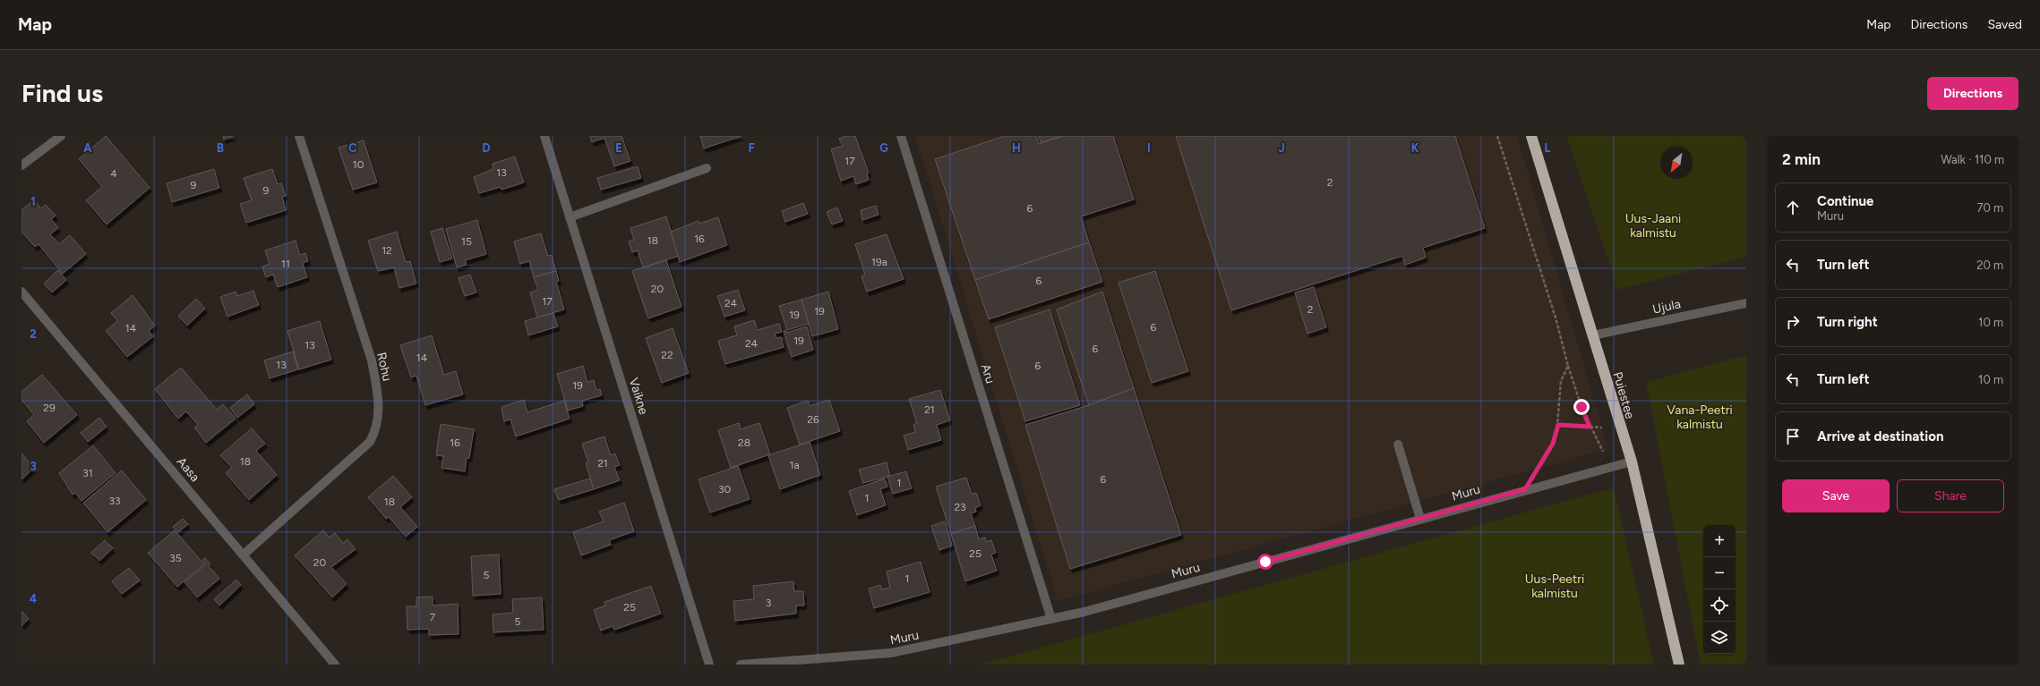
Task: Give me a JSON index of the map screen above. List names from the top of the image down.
{
  "streets": {
    "highway": ["Puiestee"],
    "street": [
      "Ujula",
      "Rohu",
      "Aru",
      "Vaikne",
      "Aasa",
      "Muru"
    ]
  },
  "crossings": [
    ["Ujula", "Puiestee"],
    ["Rohu", "Aasa"],
    ["Aru", "Muru"],
    ["Puiestee", "Muru"]
  ],
  "parks": ["Uus-Jaani kalmistu", "Vana-Peetri kalmistu", "Uus-Peetri kalmistu"],
  "house_numbers": [
    "17",
    "10",
    "13",
    "4",
    "2",
    "9",
    "9",
    "6",
    "16",
    "18",
    "15",
    "12",
    "19a",
    "11",
    "6",
    "20",
    "17",
    "24",
    "2",
    "19",
    "19",
    "6",
    "14",
    "19",
    "24",
    "13",
    "6",
    "22",
    "14",
    "13",
    "6",
    "19",
    "29",
    "21",
    "26",
    "16",
    "28",
    "18",
    "21",
    "1a",
    "31",
    "6",
    "1",
    "30",
    "1",
    "33",
    "18",
    "23",
    "25",
    "35",
    "20",
    "5",
    "1",
    "3",
    "25",
    "7",
    "5"
  ],
  "north": "bottom left",
  "page": {
    "header": "Map",
    "nav": ["Map", "Directions", "Saved"],
    "buttons": [
      "Directions",
      ["Save", "Share"]
    ],
    "title": "Find us",
    "heading": ["2 min", "Walk · 110 m"],
    "list": [
      ["Continue", "Muru", "70 m"],
      ["Turn left", "20 m"],
      ["Turn right", "10 m"],
      ["Turn left", "10 m"],
      "Arrive at destination"
    ],
    "map_buttons": ["+", "−"]
  },
  "grid": {
    "columns": [
      "A",
      "B",
      "C",
      "D",
      "E",
      "F",
      "G",
      "H",
      "I",
      "J",
      "K",
      "L"
    ],
    "rows": [
      "1",
      "2",
      "3",
      "4"
    ]
  }
}
